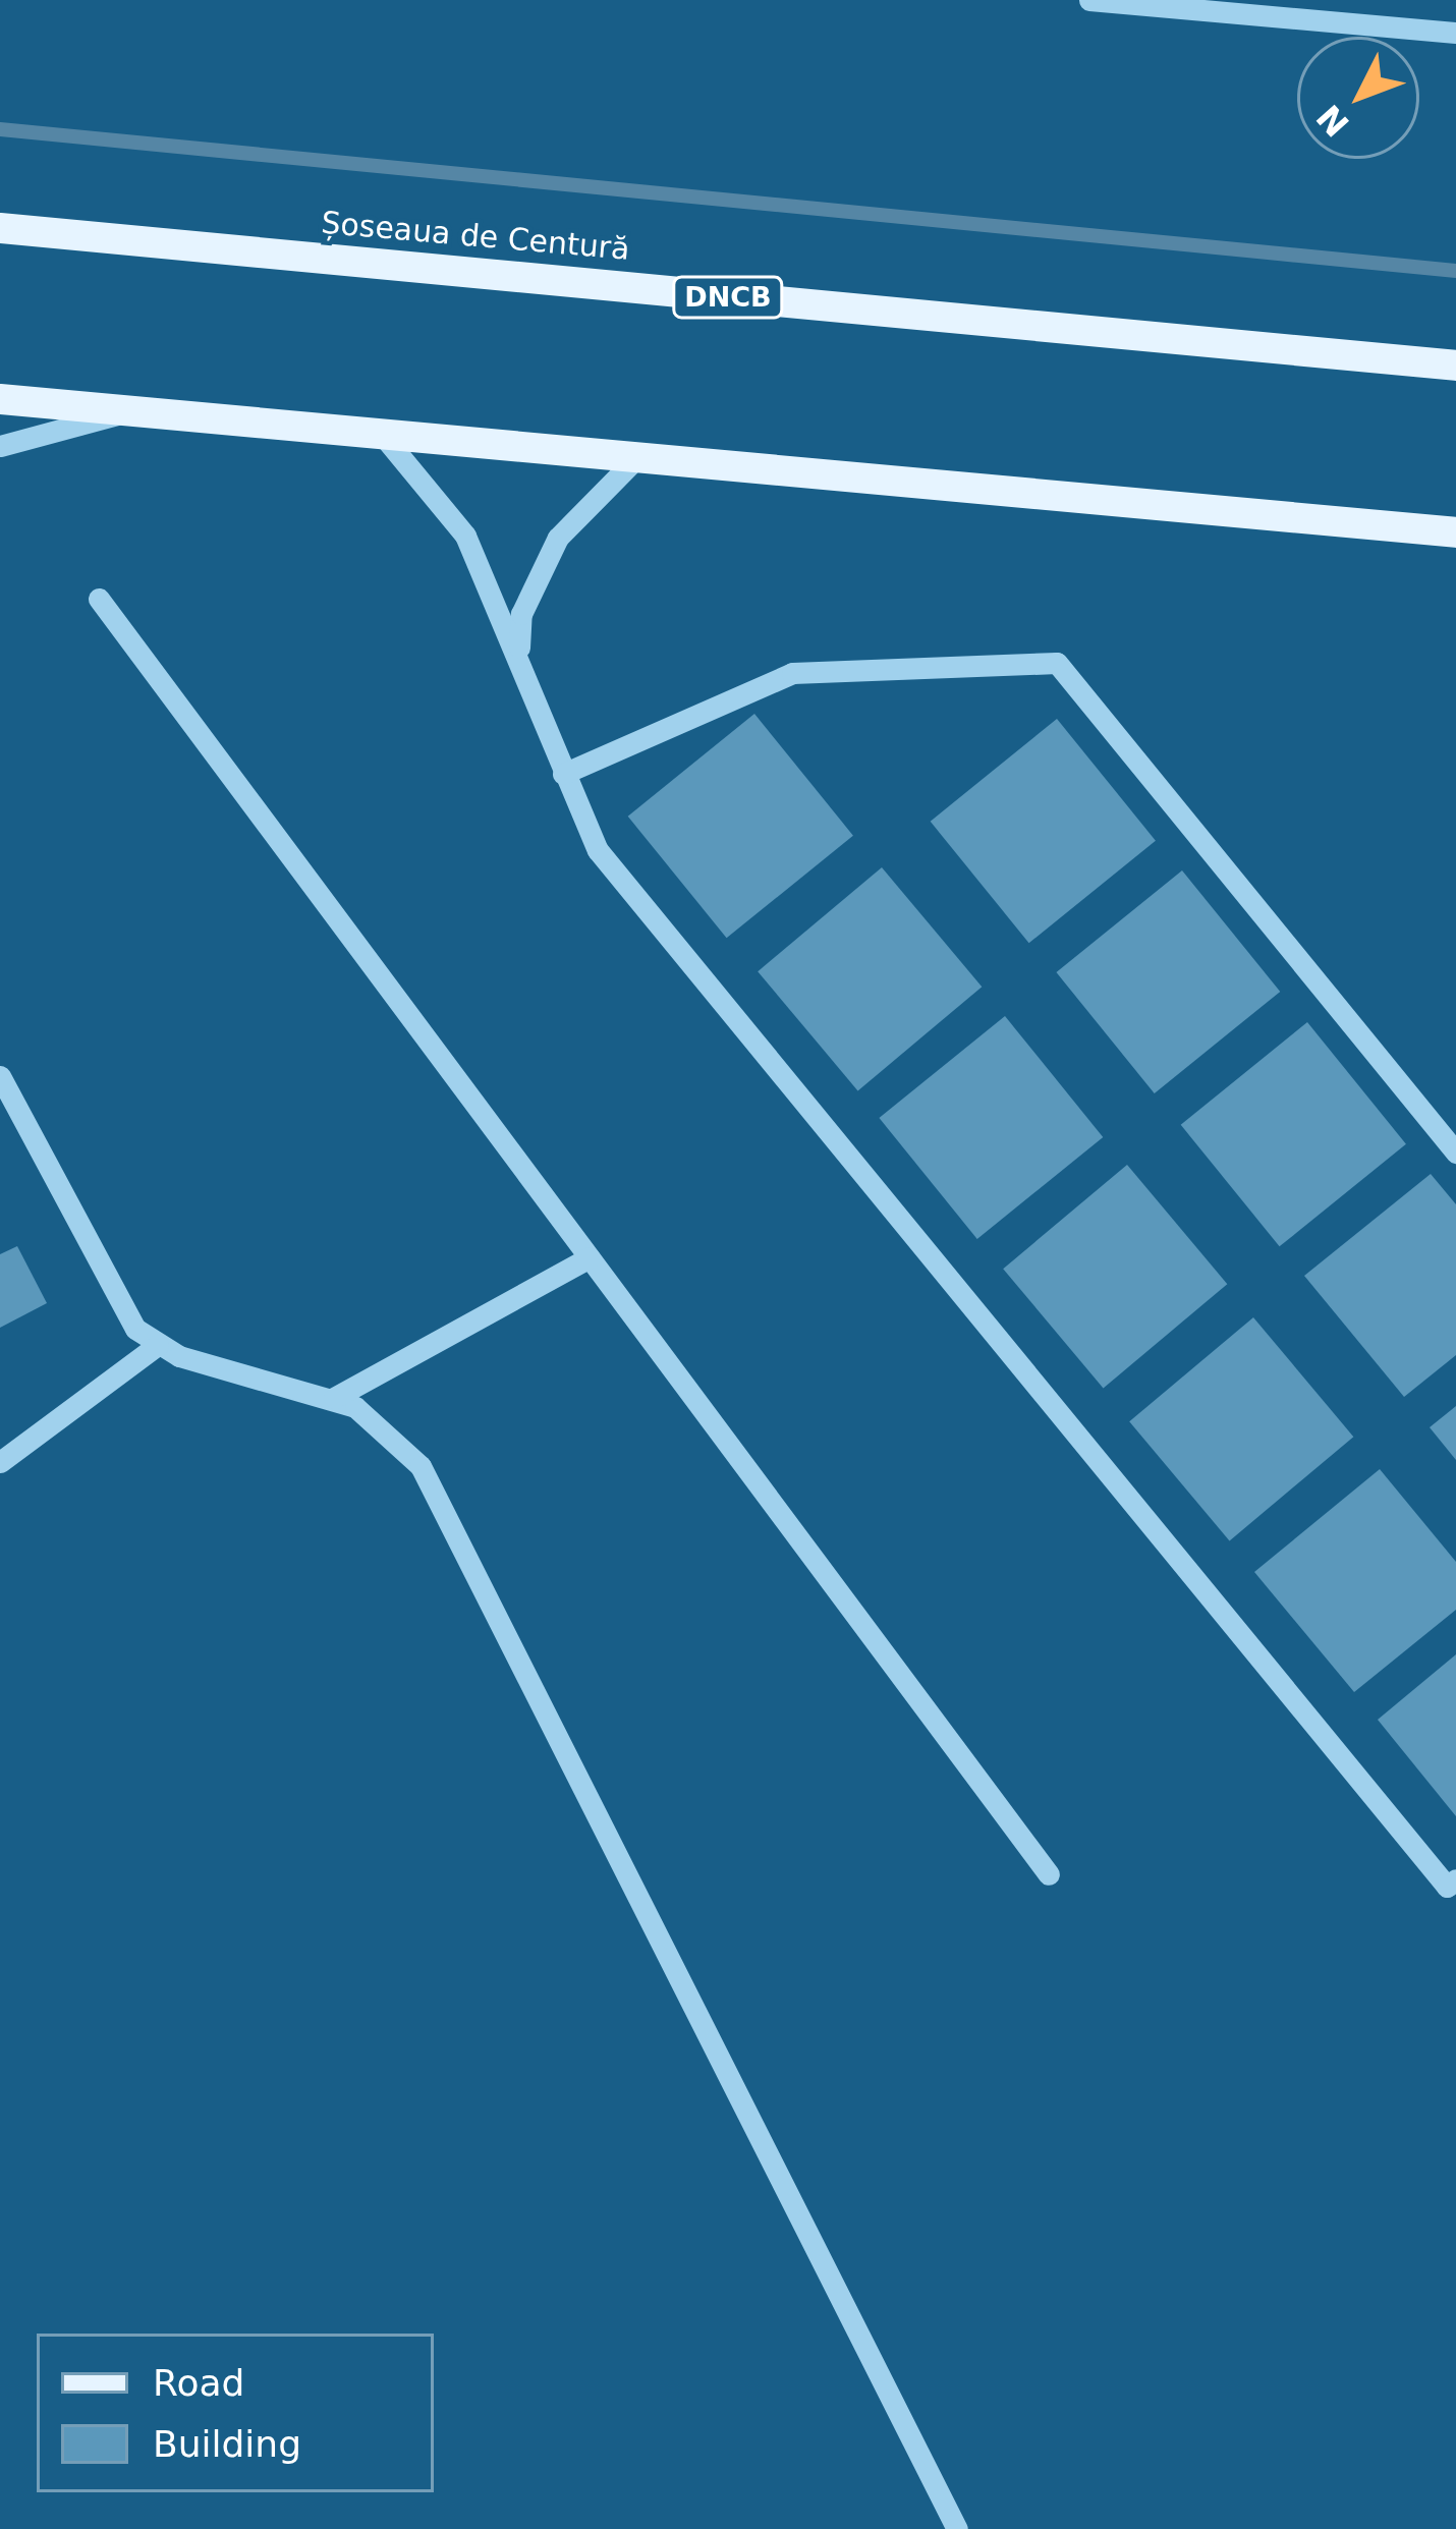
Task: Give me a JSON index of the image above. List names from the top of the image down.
{
  "streets": {
    "main road": ["Șoseaua de Centură", "DNCB"]
  },
  "legend": ["Road", "Building"],
  "north": "bottom left"
}
